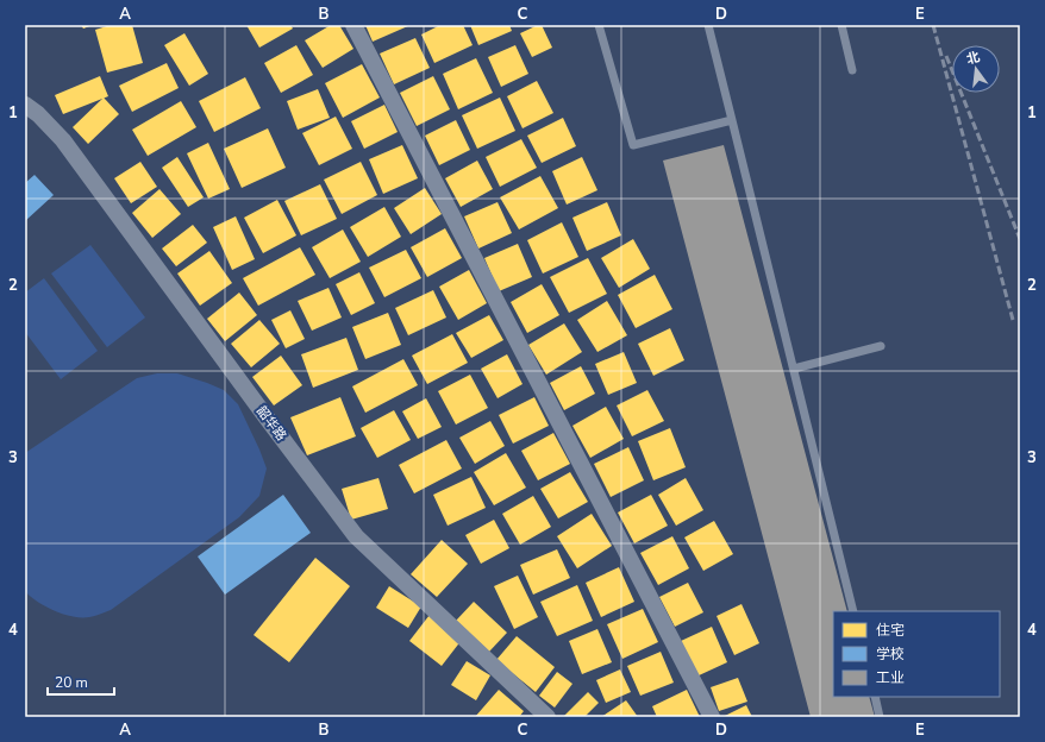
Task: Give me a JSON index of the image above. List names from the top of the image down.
{
  "streets": {
    "street": ["韶华路"]
  },
  "legend": ["住宅", "学校", "工业"],
  "scale_bar": "20 m",
  "north": "top",
  "grid": {
    "columns": [
      "A",
      "B",
      "C",
      "D",
      "E"
    ],
    "rows": [
      "1",
      "2",
      "3",
      "4"
    ]
  }
}
